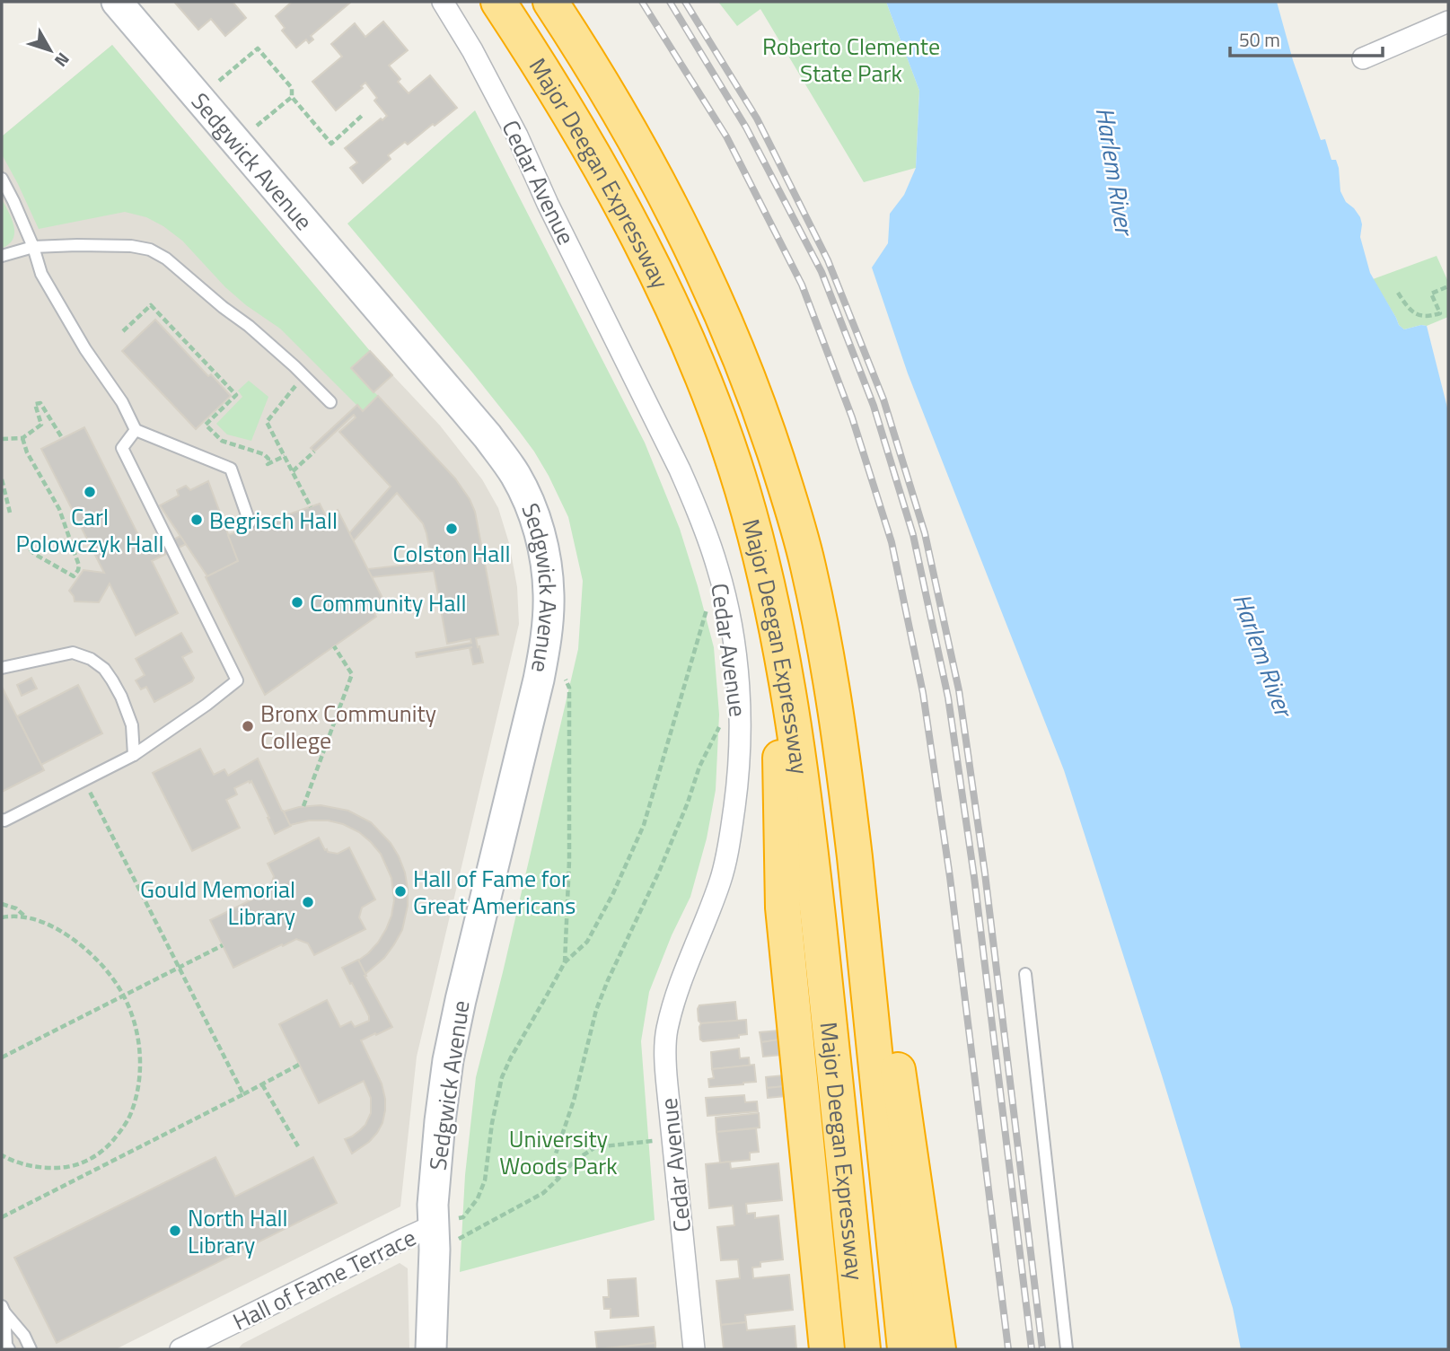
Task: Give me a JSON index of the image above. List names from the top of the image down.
{
  "streets": {
    "highway": ["Major Deegan Expressway"],
    "main road": ["Sedgwick Avenue"],
    "street": ["Cedar Avenue", "Hall of Fame Terrace"]
  },
  "crossings": [
    ["Sedgwick Avenue", "Hall of Fame Terrace"]
  ],
  "water": ["Harlem River"],
  "parks": ["Roberto Clemente State Park", "University Woods Park"],
  "places": [
    "Carl Polowczyk Hall",
    "Begrisch Hall",
    "Colston Hall",
    "Community Hall",
    "Bronx Community College",
    "Hall of Fame for Great Americans",
    "Gould Memorial Library",
    "North Hall Library"
  ],
  "scale_bar": "50 m",
  "north": "bottom right"
}
